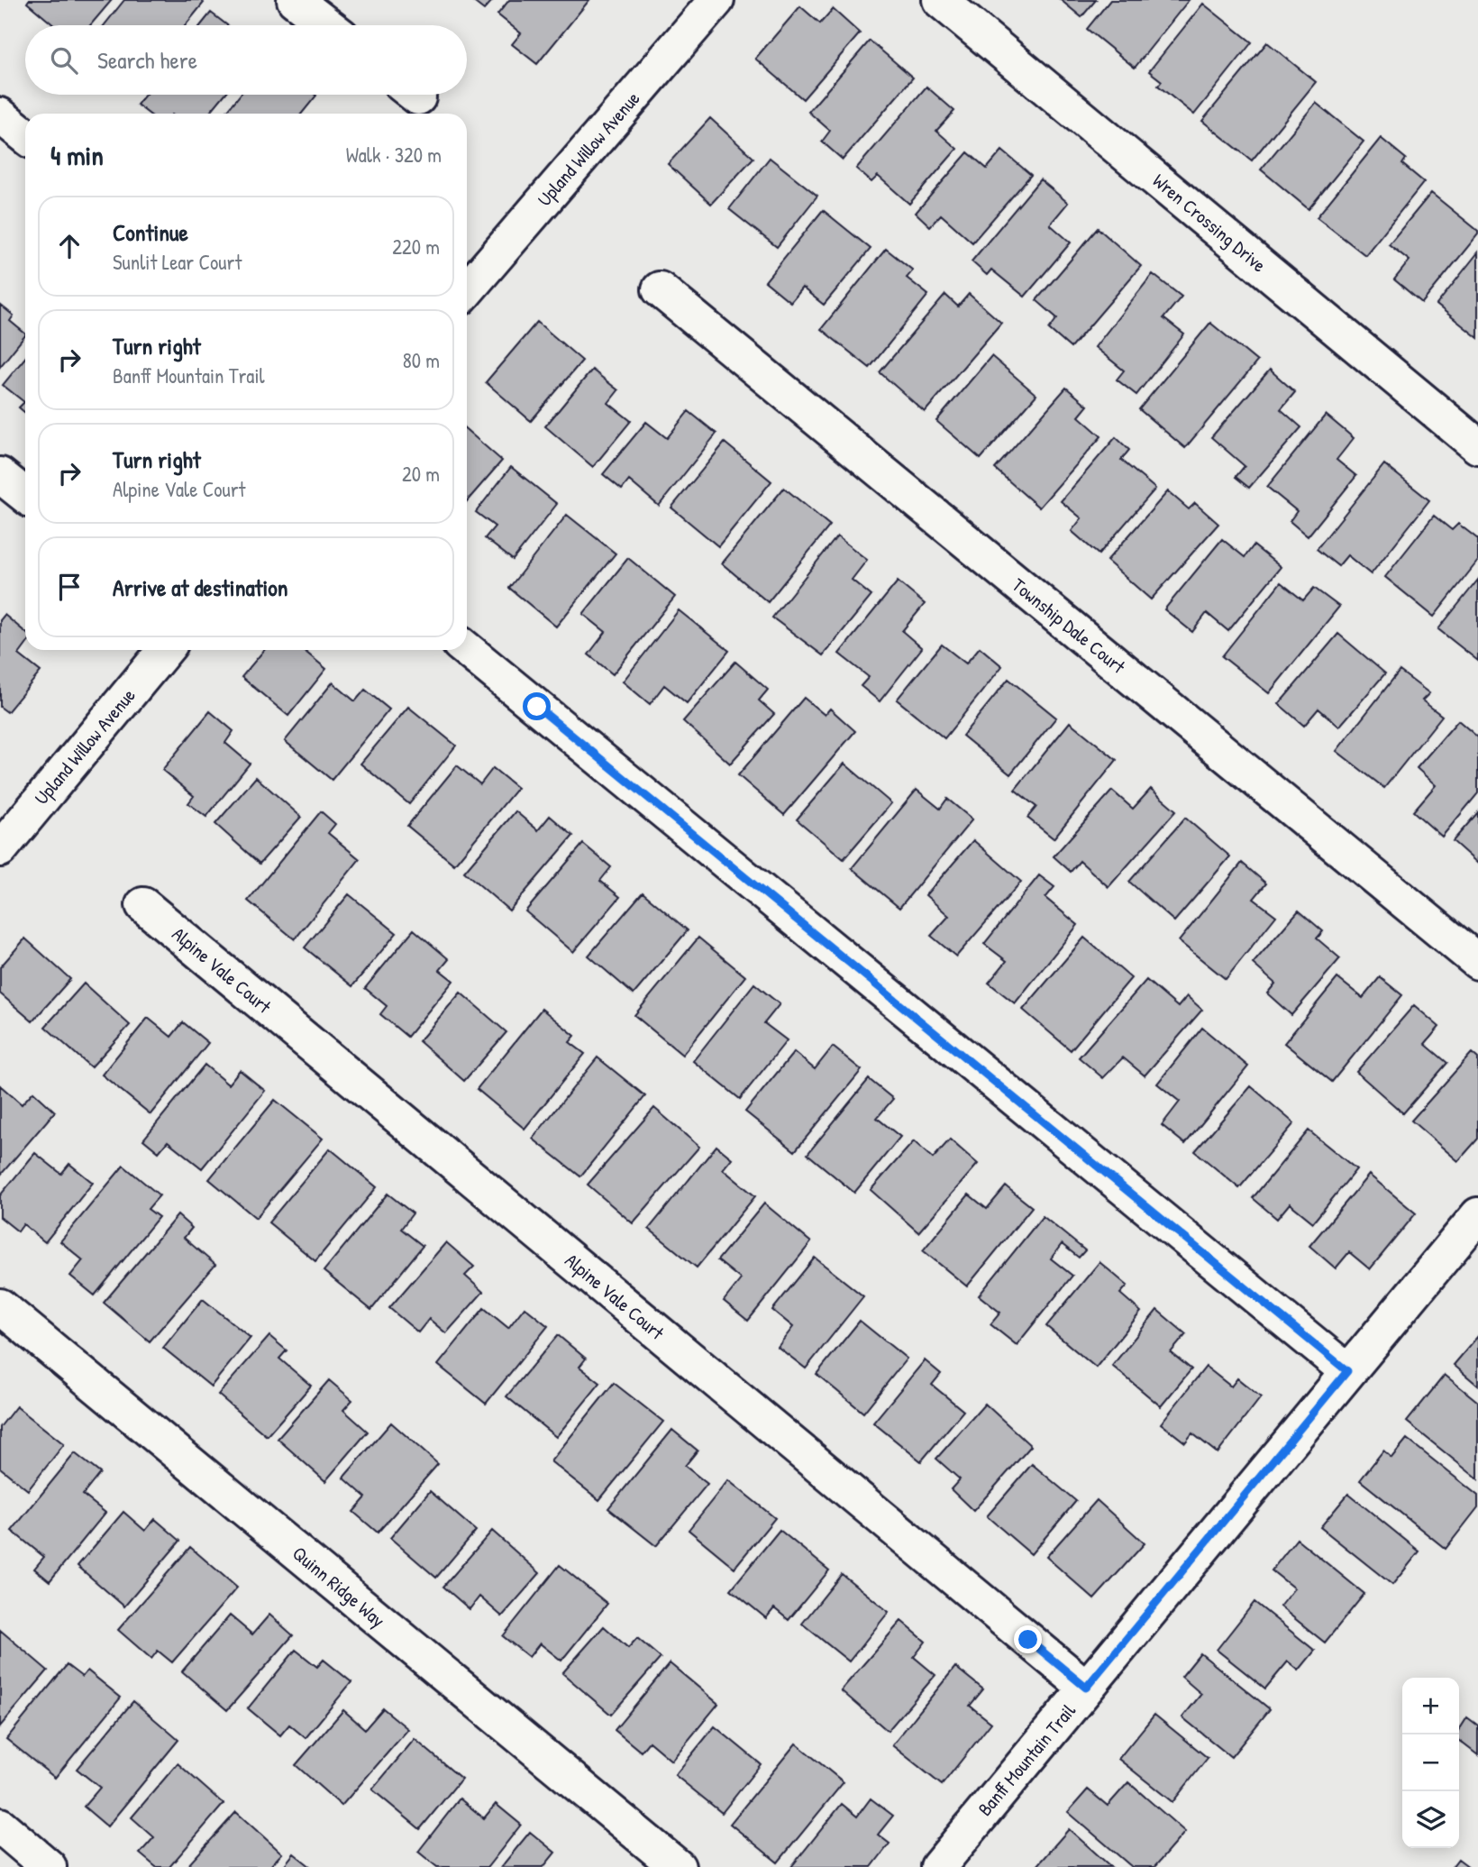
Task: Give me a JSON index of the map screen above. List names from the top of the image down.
{
  "streets": {
    "street": [
      "Upland Willow Avenue",
      "Wren Crossing Drive",
      "Township Dale Court",
      "Alpine Vale Court",
      "Quinn Ridge Way",
      "Banff Mountain Trail"
    ]
  },
  "crossings": [
    ["Alpine Vale Court", "Banff Mountain Trail"]
  ],
  "page": {
    "search": "Search here",
    "heading": ["4 min", "Walk · 320 m"],
    "list": [
      ["Continue", "Sunlit Lear Court", "220 m"],
      ["Turn right", "Banff Mountain Trail", "80 m"],
      ["Turn right", "Alpine Vale Court", "20 m"],
      "Arrive at destination"
    ],
    "map_buttons": ["+", "−"]
  }
}
